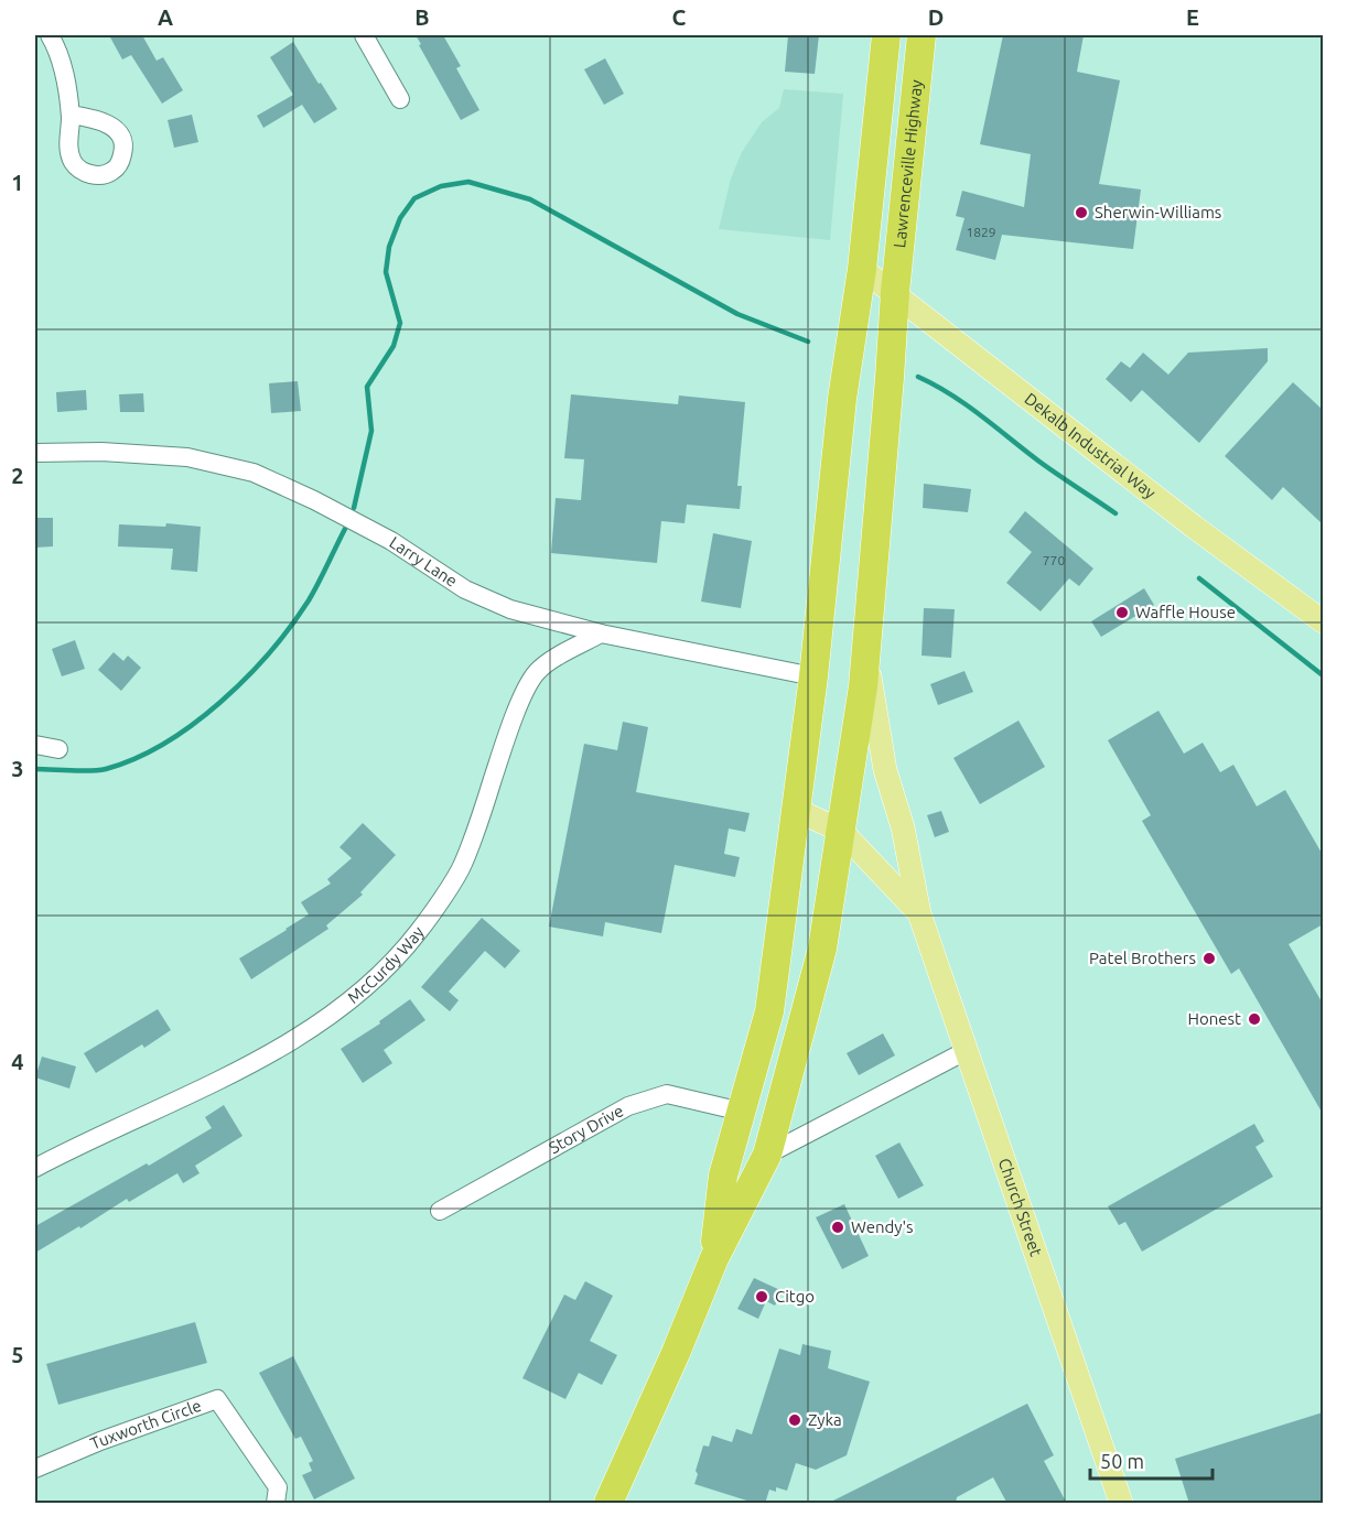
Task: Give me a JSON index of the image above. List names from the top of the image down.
{
  "streets": {
    "highway": ["Lawrenceville Highway"],
    "main road": ["Dekalb Industrial Way", "Church Street"],
    "street": [
      "Larry Lane",
      "McCurdy Way",
      "Story Drive",
      "Tuxworth Circle"
    ]
  },
  "crossings": [
    ["Lawrenceville Highway", "Dekalb Industrial Way"],
    ["Lawrenceville Highway", "Church Street"],
    ["Larry Lane", "McCurdy Way"]
  ],
  "places": [
    "Sherwin-Williams",
    "Waffle House",
    "Patel Brothers",
    "Honest",
    "Wendy's",
    "Citgo",
    "Zyka"
  ],
  "house_numbers": ["1829", "770"],
  "scale_bar": "50 m",
  "grid": {
    "columns": [
      "A",
      "B",
      "C",
      "D",
      "E"
    ],
    "rows": [
      "1",
      "2",
      "3",
      "4",
      "5"
    ]
  }
}
